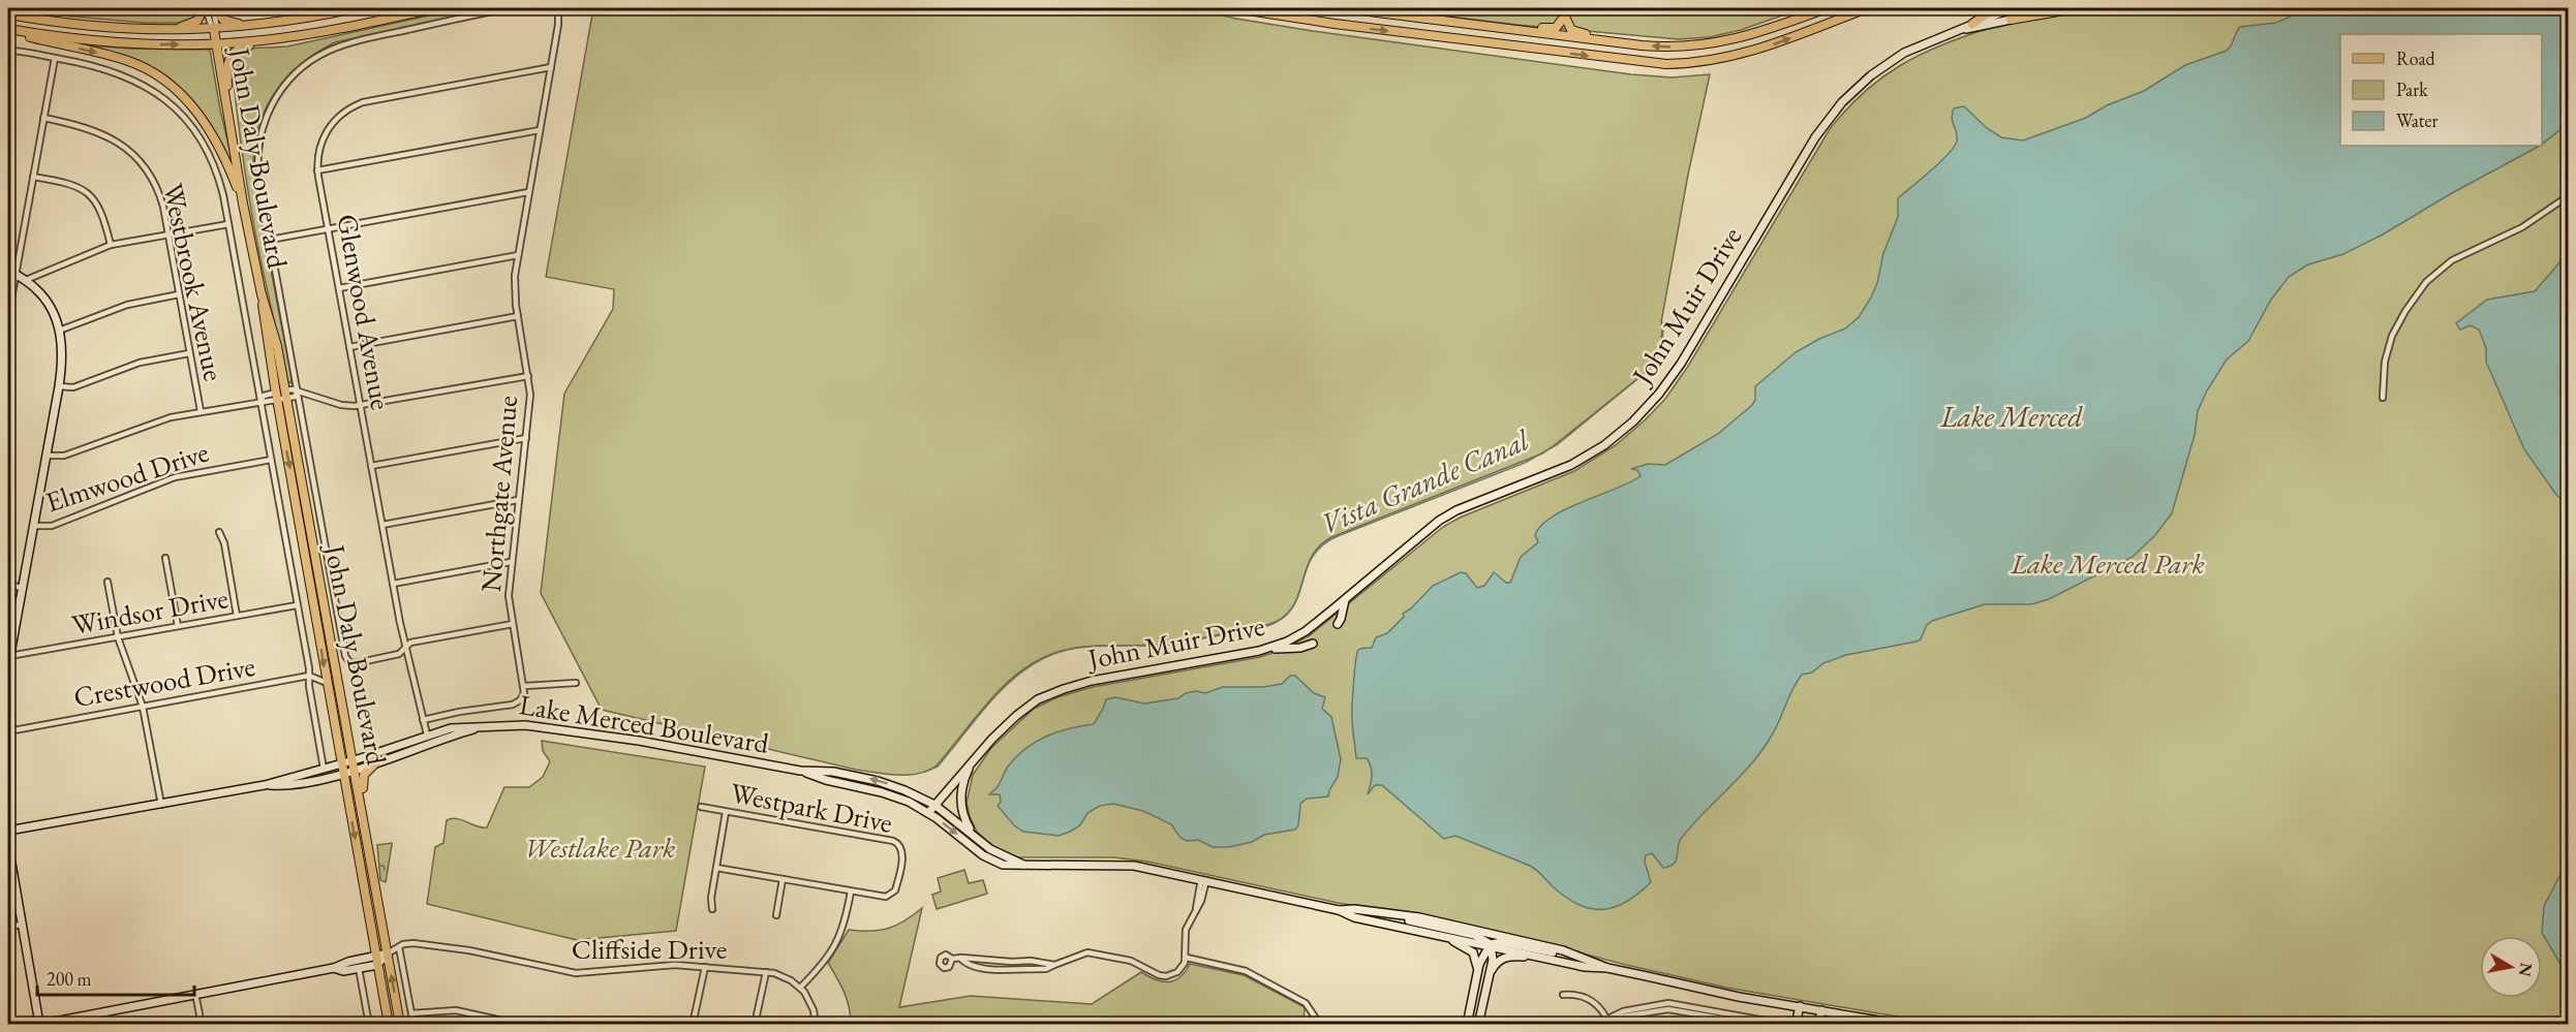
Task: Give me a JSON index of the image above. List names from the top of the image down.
{
  "streets": {
    "main road": ["John Daly Boulevard"],
    "street": [
      "Westbrook Avenue",
      "John Muir Drive",
      "Glenwood Avenue",
      "Elmwood Drive",
      "Northgate Avenue",
      "Windsor Drive",
      "Crestwood Drive",
      "Lake Merced Boulevard",
      "Westpark Drive",
      "Cliffside Drive"
    ]
  },
  "crossings": [
    ["John Daly Boulevard", "Lake Merced Boulevard"],
    ["John Muir Drive", "Lake Merced Boulevard"],
    ["Glenwood Avenue", "Northgate Avenue"],
    ["Glenwood Avenue", "Lake Merced Boulevard"]
  ],
  "water": ["Lake Merced", "Vista Grande Canal"],
  "parks": ["Lake Merced Park", "Westlake Park"],
  "legend": ["Road", "Park", "Water"],
  "scale_bar": "200 m",
  "north": "right"
}
